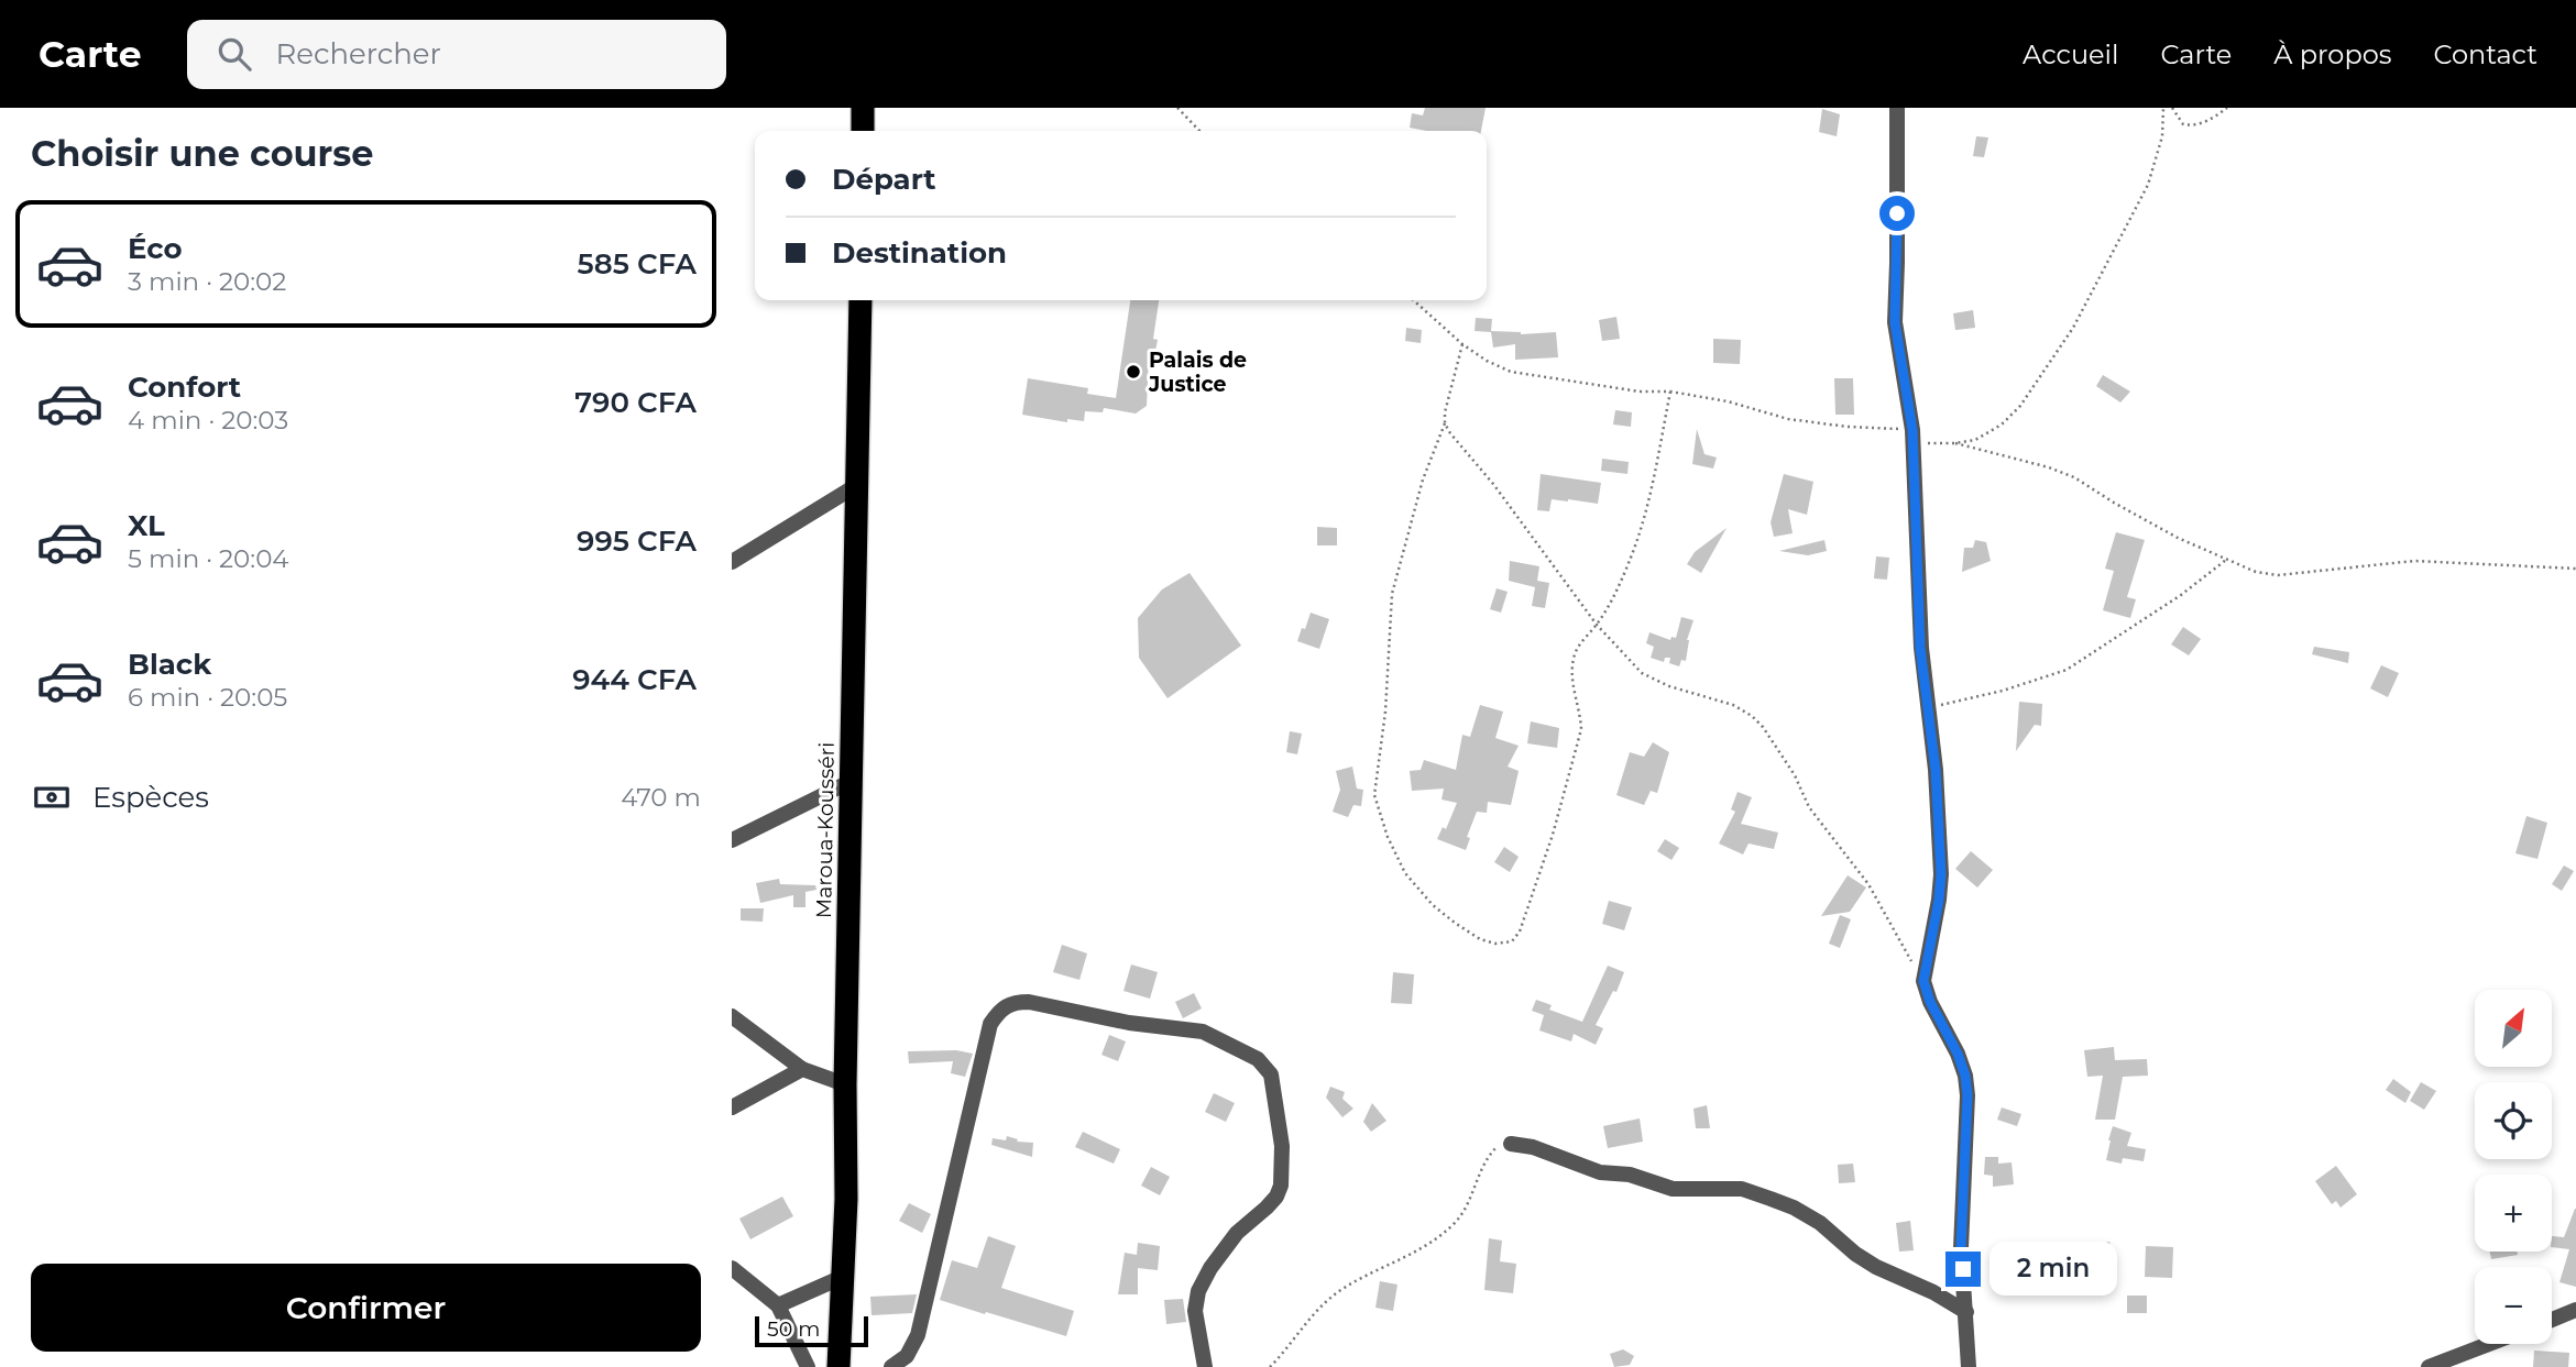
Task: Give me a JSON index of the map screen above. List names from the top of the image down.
{
  "streets": {
    "highway": ["Maroua-Kousséri"]
  },
  "places": ["Palais de Justice"],
  "scale_bar": "50 m",
  "north": "top right",
  "page": {
    "header": "Carte",
    "search": "Rechercher",
    "nav": [
      "Accueil",
      "Carte",
      "À propos",
      "Contact"
    ],
    "heading": "Choisir une course",
    "banner": ["Départ", "Destination"],
    "list": [
      {
        "name": "Éco",
        "note": "3 min · 20:02",
        "value": "585 CFA"
      },
      {
        "name": "Confort",
        "note": "4 min · 20:03",
        "value": "790 CFA"
      },
      {
        "name": "XL",
        "note": "5 min · 20:04",
        "value": "995 CFA"
      },
      {
        "name": "Black",
        "note": "6 min · 20:05",
        "value": "944 CFA"
      }
    ],
    "pay": ["Espèces", "470 m"],
    "map_buttons": ["+", "−"],
    "bubble": "2 min",
    "buttons": "Confirmer",
    "scale": "50 m"
  }
}
